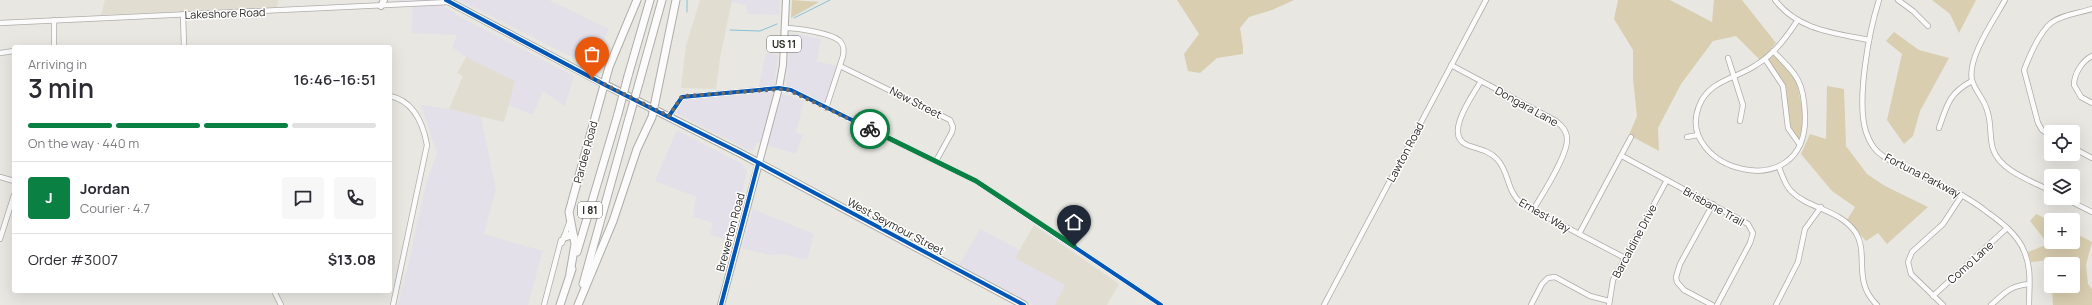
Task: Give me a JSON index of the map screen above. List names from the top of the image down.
{
  "streets": {
    "highway": ["Pardee Road", "I 81", "West Seymour Street"],
    "main road": ["US 11", "Brewerton Road"],
    "street": [
      "Lakeshore Road",
      "New Street",
      "Dongara Lane",
      "Lawton Road",
      "Fortuna Parkway",
      "Brisbane Trail",
      "Ernest Way",
      "Barcaldine Drive",
      "Como Lane"
    ]
  },
  "crossings": [
    ["Dongara Lane", "Lawton Road"],
    ["Dongara Lane", "Ernest Way"],
    ["Pardee Road", "West Seymour Street"],
    ["Fortuna Parkway", "Como Lane"],
    ["Brisbane Trail", "Barcaldine Drive"],
    ["Ernest Way", "Barcaldine Drive"],
    ["West Seymour Street", "Brewerton Road"]
  ],
  "page": {
    "heading": ["3 min", "Arriving in", "16:46–16:51"],
    "panel": [
      "Jordan",
      "Courier · 4.7",
      "Order #3007",
      "$13.08"
    ],
    "bar": "On the way · 440 m",
    "map_buttons": ["+", "−"],
    "round": "J"
  }
}
